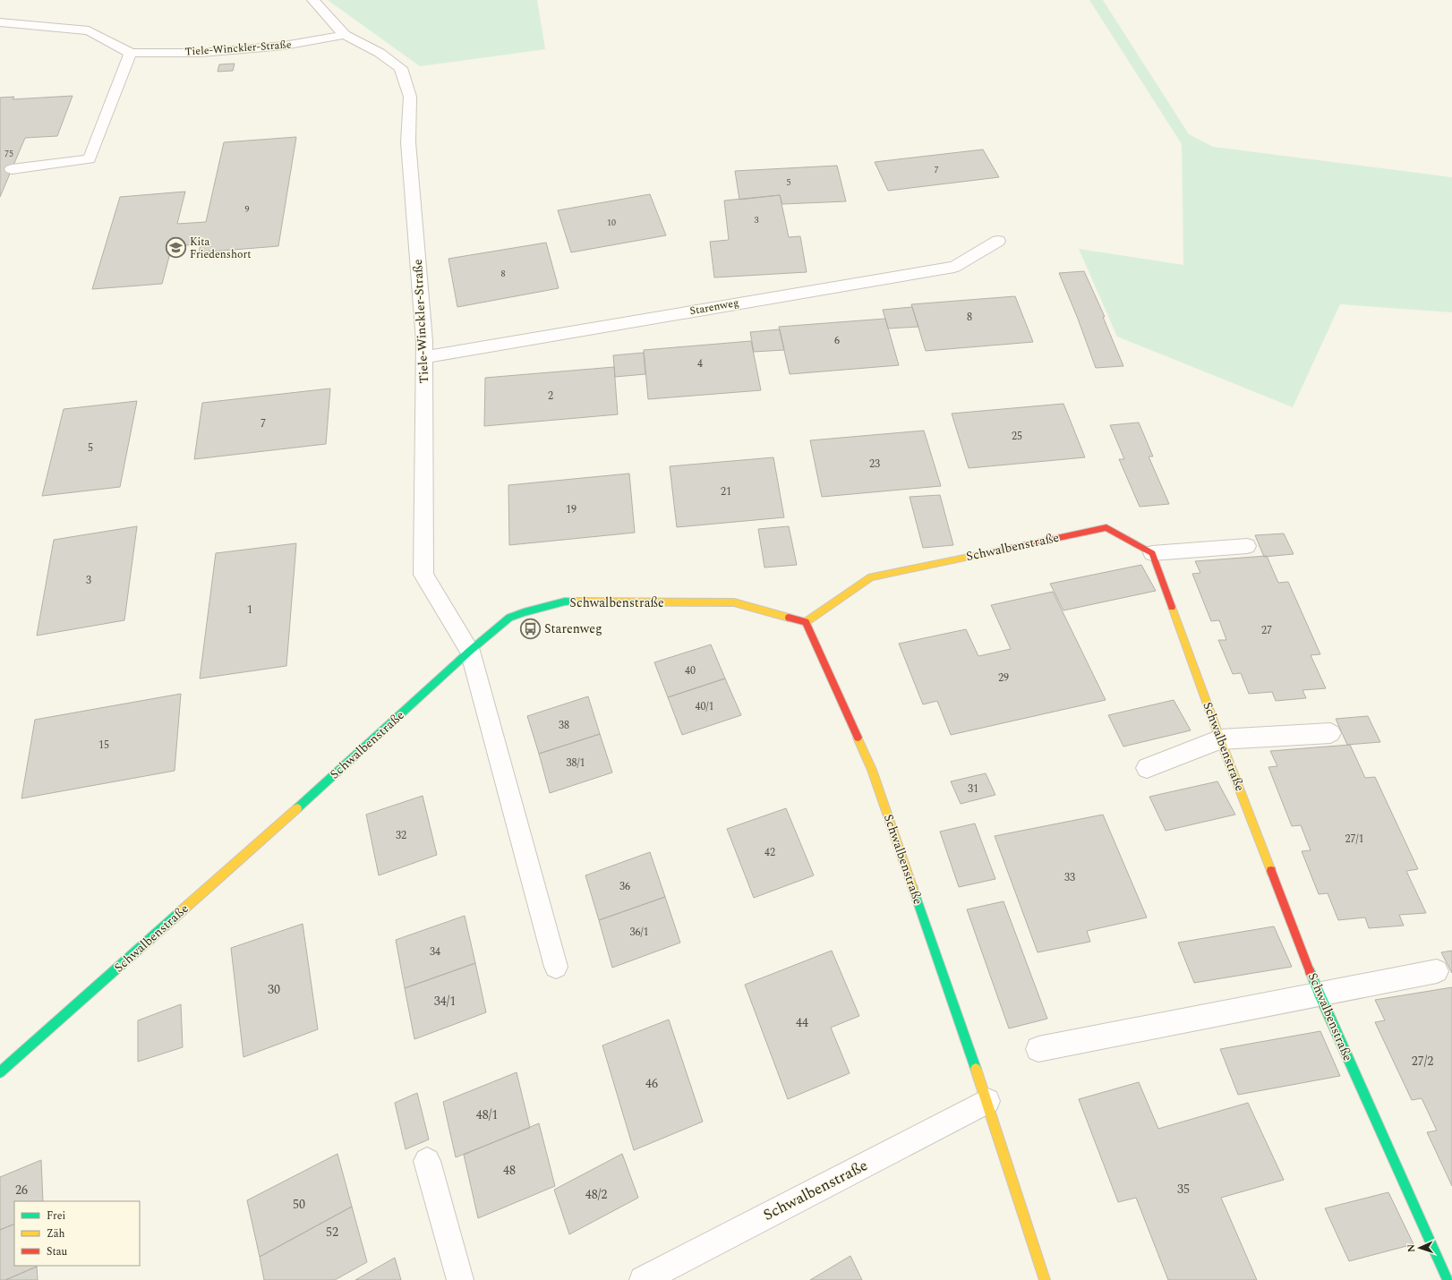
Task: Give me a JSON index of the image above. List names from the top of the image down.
{
  "streets": {
    "street": ["Tiele-Winckler-Straße", "Starenweg", "Schwalbenstraße"]
  },
  "crossings": [
    ["Tiele-Winckler-Straße", "Starenweg"],
    ["Tiele-Winckler-Straße", "Schwalbenstraße"]
  ],
  "places": {
    "school or university": ["Kita Friedenshort"],
    "bus stop": ["Starenweg"]
  },
  "house_numbers": [
    "75",
    "7",
    "5",
    "9",
    "3",
    "10",
    "8",
    "8",
    "6",
    "4",
    "2",
    "7",
    "25",
    "5",
    "23",
    "21",
    "19",
    "3",
    "1",
    "27",
    "40",
    "29",
    "40/1",
    "38",
    "15",
    "38/1",
    "31",
    "32",
    "27/1",
    "42",
    "33",
    "36",
    "36/1",
    "34",
    "30",
    "34/1",
    "44",
    "27/2",
    "46",
    "48/1",
    "48",
    "35",
    "26",
    "48/2",
    "50",
    "52"
  ],
  "legend": ["Frei", "Zäh", "Stau"],
  "north": "left"
}
